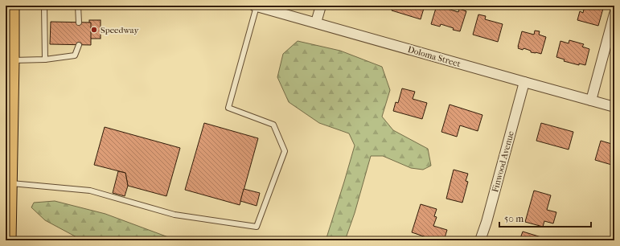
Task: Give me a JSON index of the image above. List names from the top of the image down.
{
  "streets": {
    "street": ["Doloma Street", "Finwood Avenue"]
  },
  "crossings": [
    ["Doloma Street", "Finwood Avenue"]
  ],
  "places": ["Speedway"],
  "scale_bar": "50 m"
}
